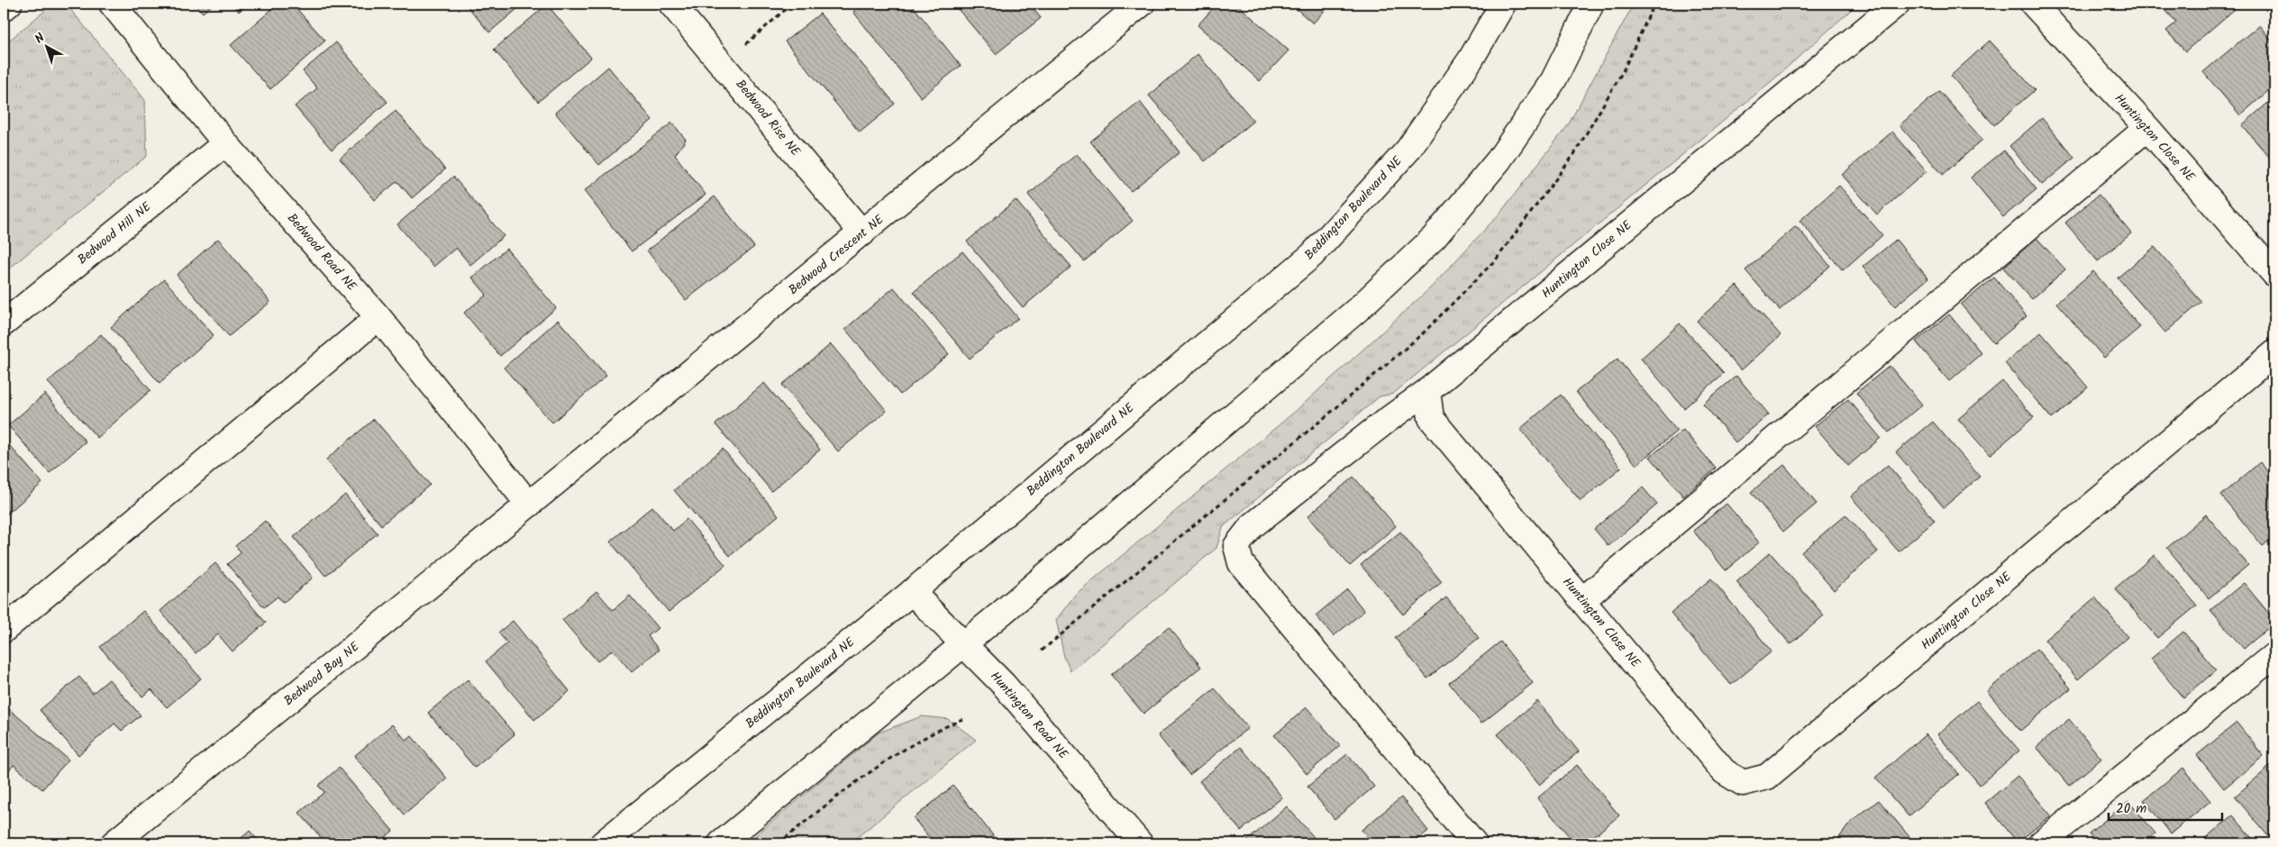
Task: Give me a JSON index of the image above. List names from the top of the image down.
{
  "streets": {
    "street": [
      "Bedwood Rise NE",
      "Huntington Close NE",
      "Beddington Boulevard NE",
      "Bedwood Hill NE",
      "Bedwood Road NE",
      "Bedwood Crescent NE",
      "Bedwood Bay NE",
      "Huntington Road NE"
    ]
  },
  "crossings": [
    ["Bedwood Rise NE", "Bedwood Crescent NE"],
    ["Beddington Boulevard NE", "Huntington Road NE"],
    ["Bedwood Hill NE", "Bedwood Road NE"],
    ["Bedwood Road NE", "Bedwood Crescent NE"],
    ["Bedwood Road NE", "Bedwood Bay NE"],
    ["Bedwood Crescent NE", "Bedwood Bay NE"]
  ],
  "scale_bar": "20 m",
  "north": "top left"
}
